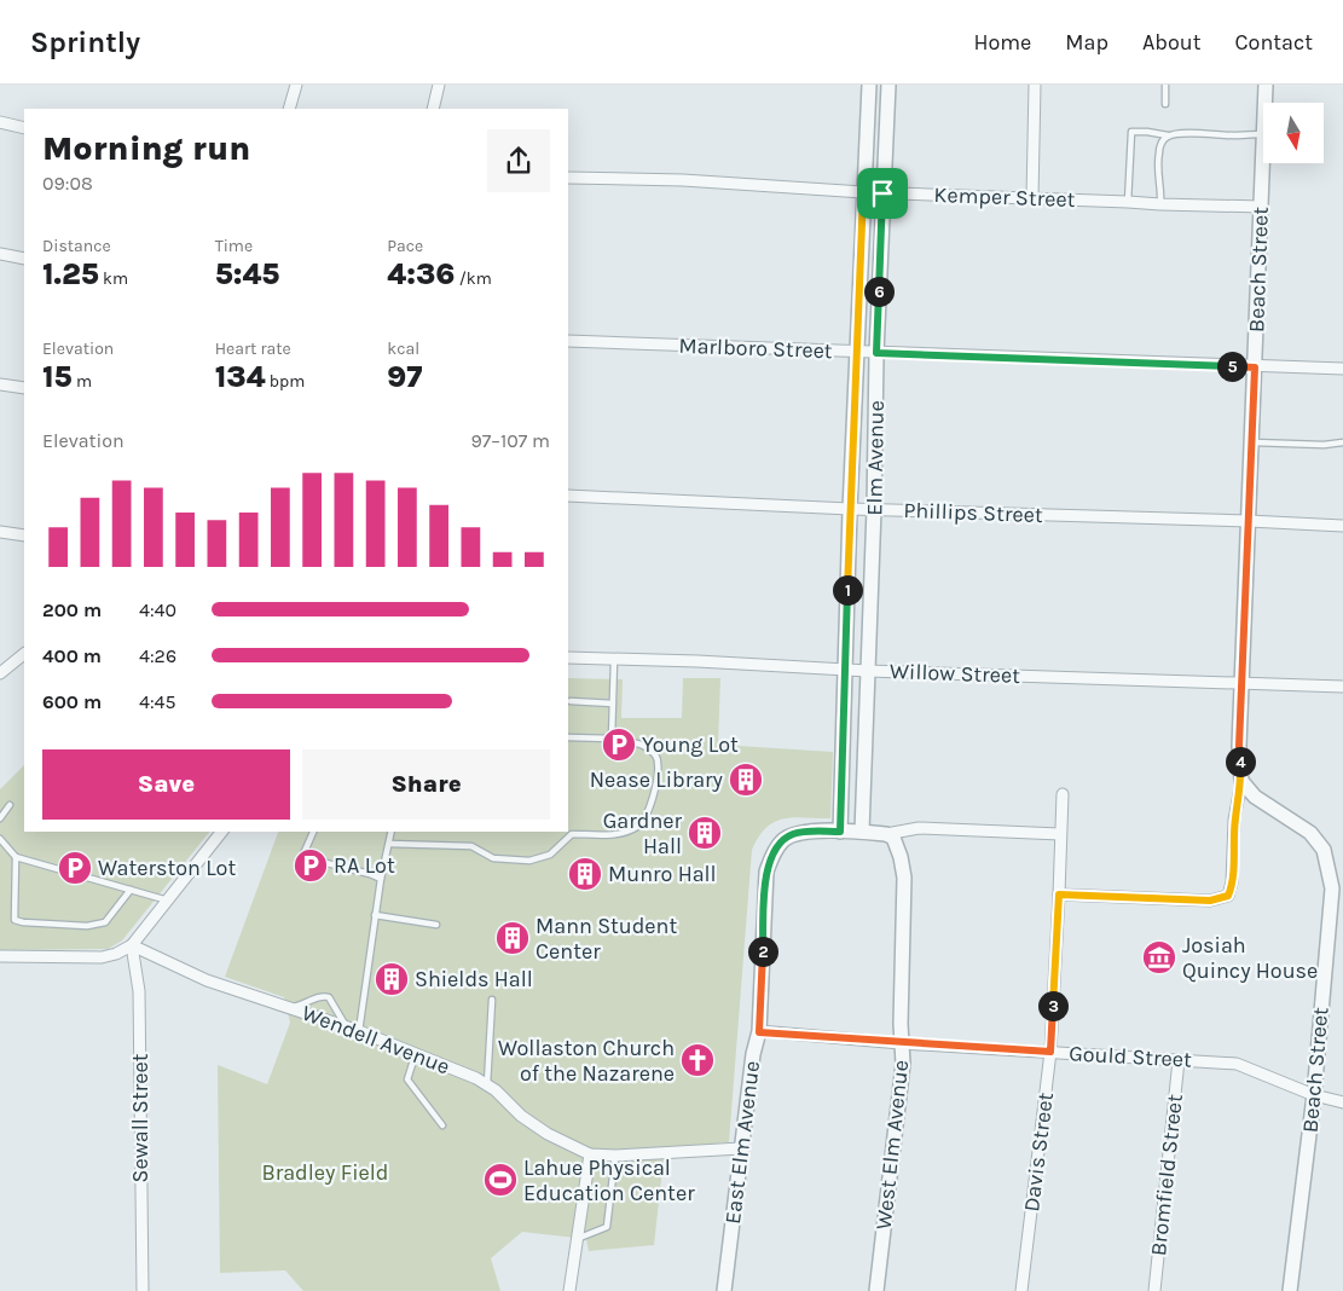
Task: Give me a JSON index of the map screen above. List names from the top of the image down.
{
  "streets": {
    "street": [
      "Kemper Street",
      "Beach Street",
      "Marlboro Street",
      "Elm Avenue",
      "Phillips Street",
      "Willow Street",
      "Wendell Avenue",
      "Gould Street",
      "Sewall Street",
      "East Elm Avenue",
      "West Elm Avenue",
      "Davis Street",
      "Bromfield Street"
    ]
  },
  "crossings": [
    ["Kemper Street", "Beach Street"],
    ["Kemper Street", "Elm Avenue"],
    ["Beach Street", "Marlboro Street"],
    ["Beach Street", "Phillips Street"],
    ["Beach Street", "Willow Street"],
    ["Beach Street", "Gould Street"],
    ["Beach Street", "Davis Street"],
    ["Marlboro Street", "Elm Avenue"],
    ["Elm Avenue", "Phillips Street"],
    ["Elm Avenue", "Willow Street"],
    ["Elm Avenue", "East Elm Avenue"],
    ["Wendell Avenue", "Sewall Street"],
    ["Wendell Avenue", "East Elm Avenue"],
    ["Gould Street", "East Elm Avenue"],
    ["Gould Street", "West Elm Avenue"],
    ["Gould Street", "Davis Street"],
    ["Gould Street", "Bromfield Street"]
  ],
  "parks": ["Bradley Field"],
  "places": {
    "parking": ["Young Lot", "RA Lot", "Waterston Lot"],
    "building": [
      "Nease Library",
      "Gardner Hall",
      "Munro Hall",
      "Mann Student Center",
      "Shields Hall"
    ],
    "museum": ["Josiah Quincy House"],
    "church": ["Wollaston Church of the Nazarene"],
    "sports": ["Lahue Physical Education Center"]
  },
  "north": "bottom",
  "page": {
    "header": "Sprintly",
    "nav": [
      "Home",
      "Map",
      "About",
      "Contact"
    ],
    "heading": ["Morning run", "09:08"],
    "stats": [
      ["Distance", "1.25 km"],
      ["Time", "5:45"],
      ["Pace", "4:36 /km"],
      ["Elevation", "15 m"],
      ["Heart rate", "134 bpm"],
      ["kcal", "97"]
    ],
    "pins": [
      "6",
      "5",
      "1",
      "4",
      "2",
      "3"
    ],
    "chart": ["Elevation", "97–107 m"],
    "list": [
      {
        "name": "200 m",
        "note": "4:40"
      },
      {
        "name": "400 m",
        "note": "4:26"
      },
      {
        "name": "600 m",
        "note": "4:45"
      }
    ],
    "buttons": ["Save", "Share"]
  }
}
